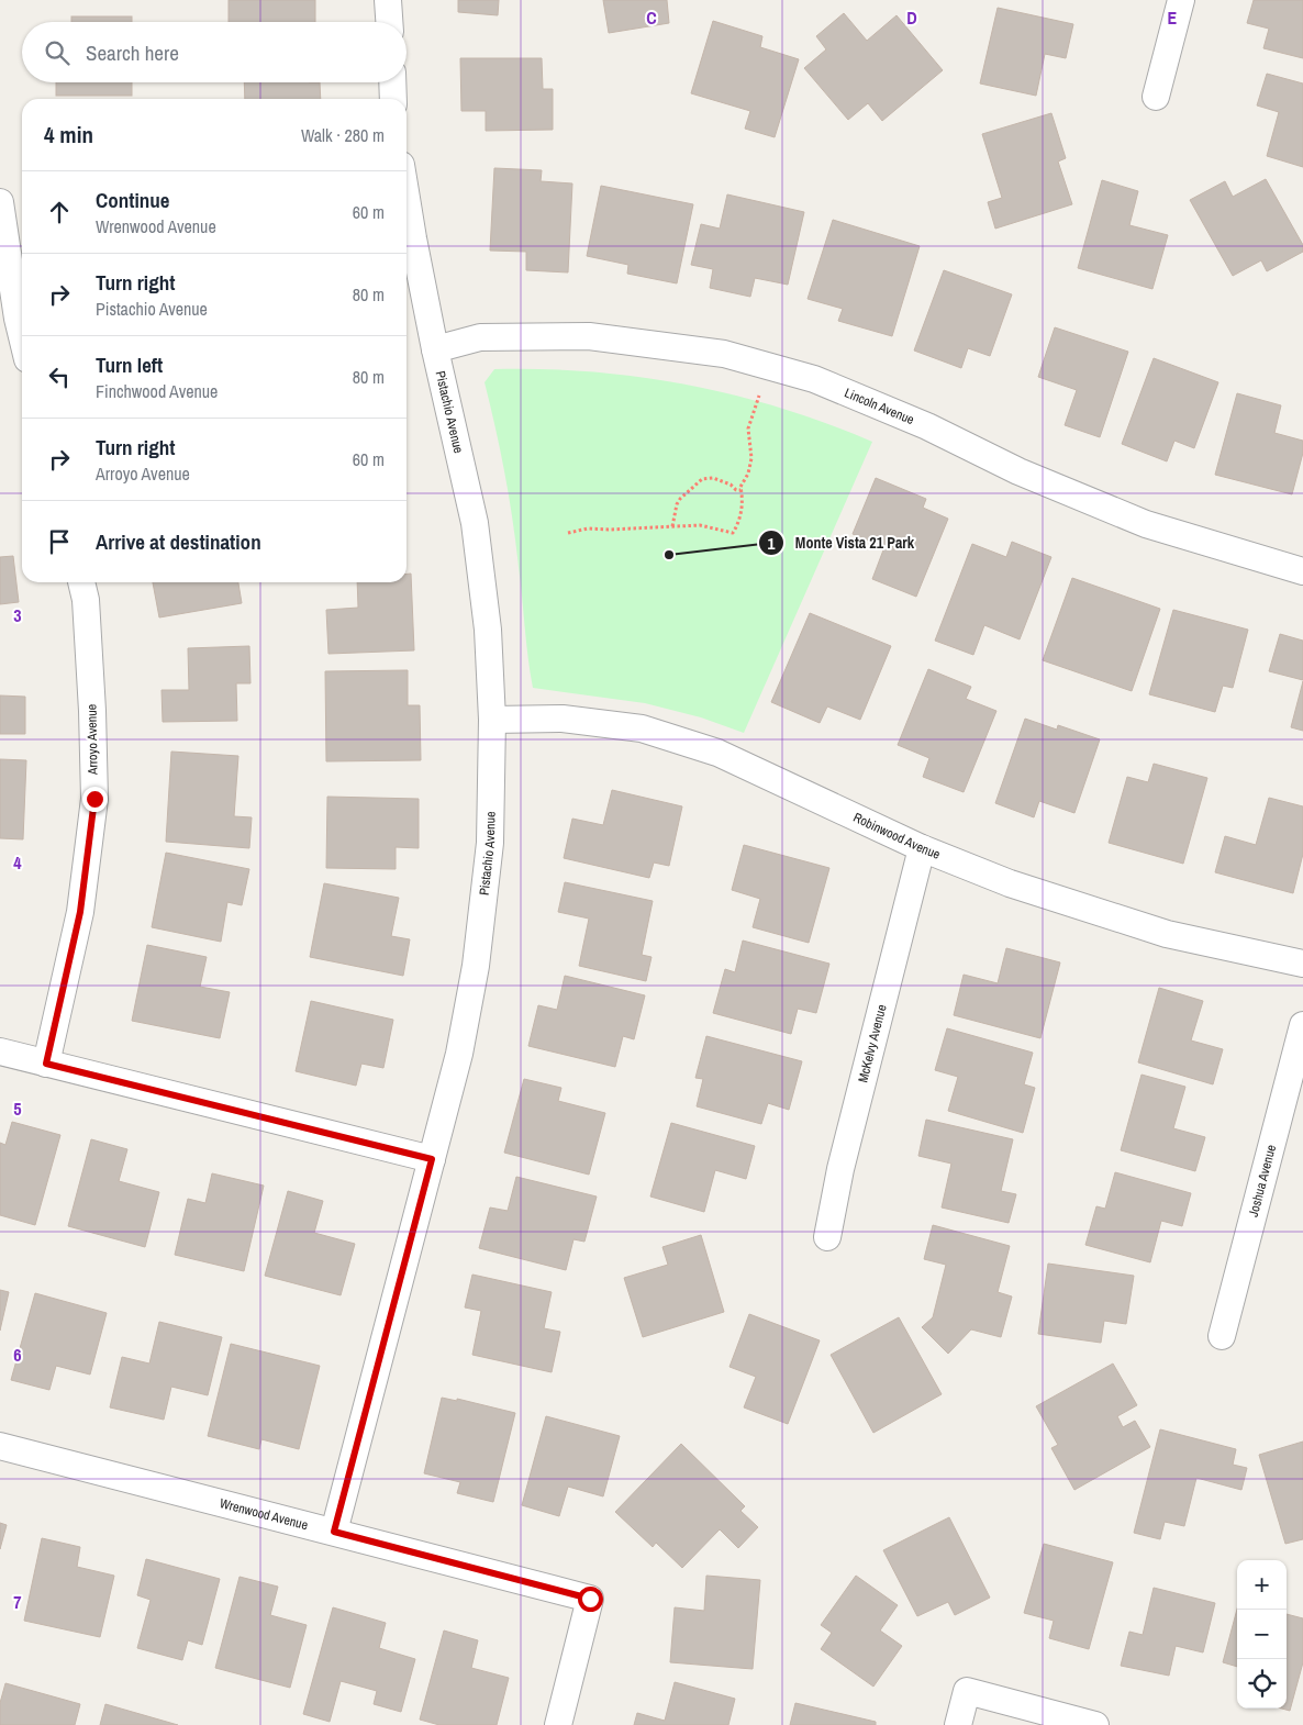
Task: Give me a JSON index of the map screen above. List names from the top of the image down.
{
  "streets": {
    "street": [
      "Lincoln Avenue",
      "Pistachio Avenue",
      "Arroyo Avenue",
      "Robinwood Avenue",
      "McKelvy Avenue",
      "Joshua Avenue",
      "Wrenwood Avenue"
    ]
  },
  "crossings": [
    ["Lincoln Avenue", "Pistachio Avenue"],
    ["Pistachio Avenue", "Robinwood Avenue"],
    ["Pistachio Avenue", "Wrenwood Avenue"],
    ["Robinwood Avenue", "McKelvy Avenue"]
  ],
  "places": ["Monte Vista 21 Park"],
  "page": {
    "search": "Search here",
    "heading": ["4 min", "Walk · 280 m"],
    "list": [
      ["Continue", "Wrenwood Avenue", "60 m"],
      ["Turn right", "Pistachio Avenue", "80 m"],
      ["Turn left", "Finchwood Avenue", "80 m"],
      ["Turn right", "Arroyo Avenue", "60 m"],
      "Arrive at destination"
    ],
    "map_buttons": ["+", "−"]
  },
  "grid": {
    "columns": ["C", "D", "E"],
    "rows": [
      "3",
      "4",
      "5",
      "6",
      "7"
    ]
  }
}
